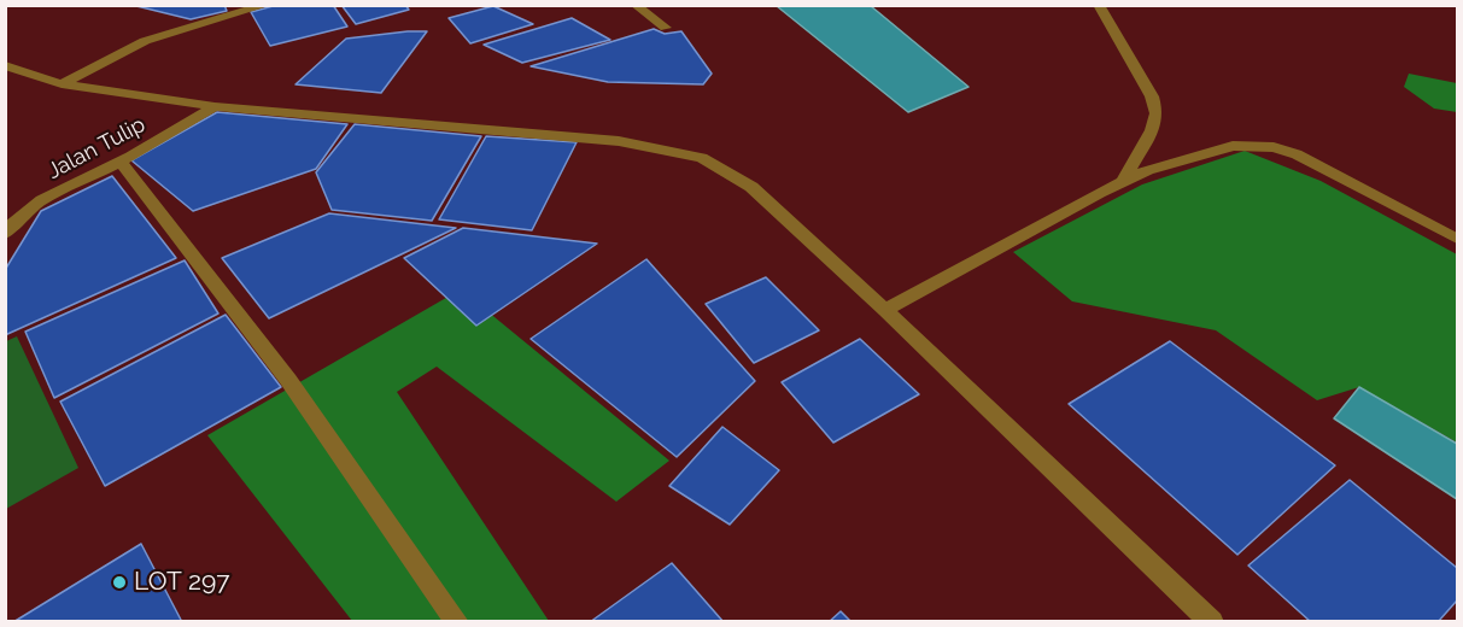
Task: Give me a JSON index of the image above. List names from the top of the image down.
{
  "streets": {
    "street": ["Jalan Tulip"]
  },
  "places": ["LOT 297"]
}
